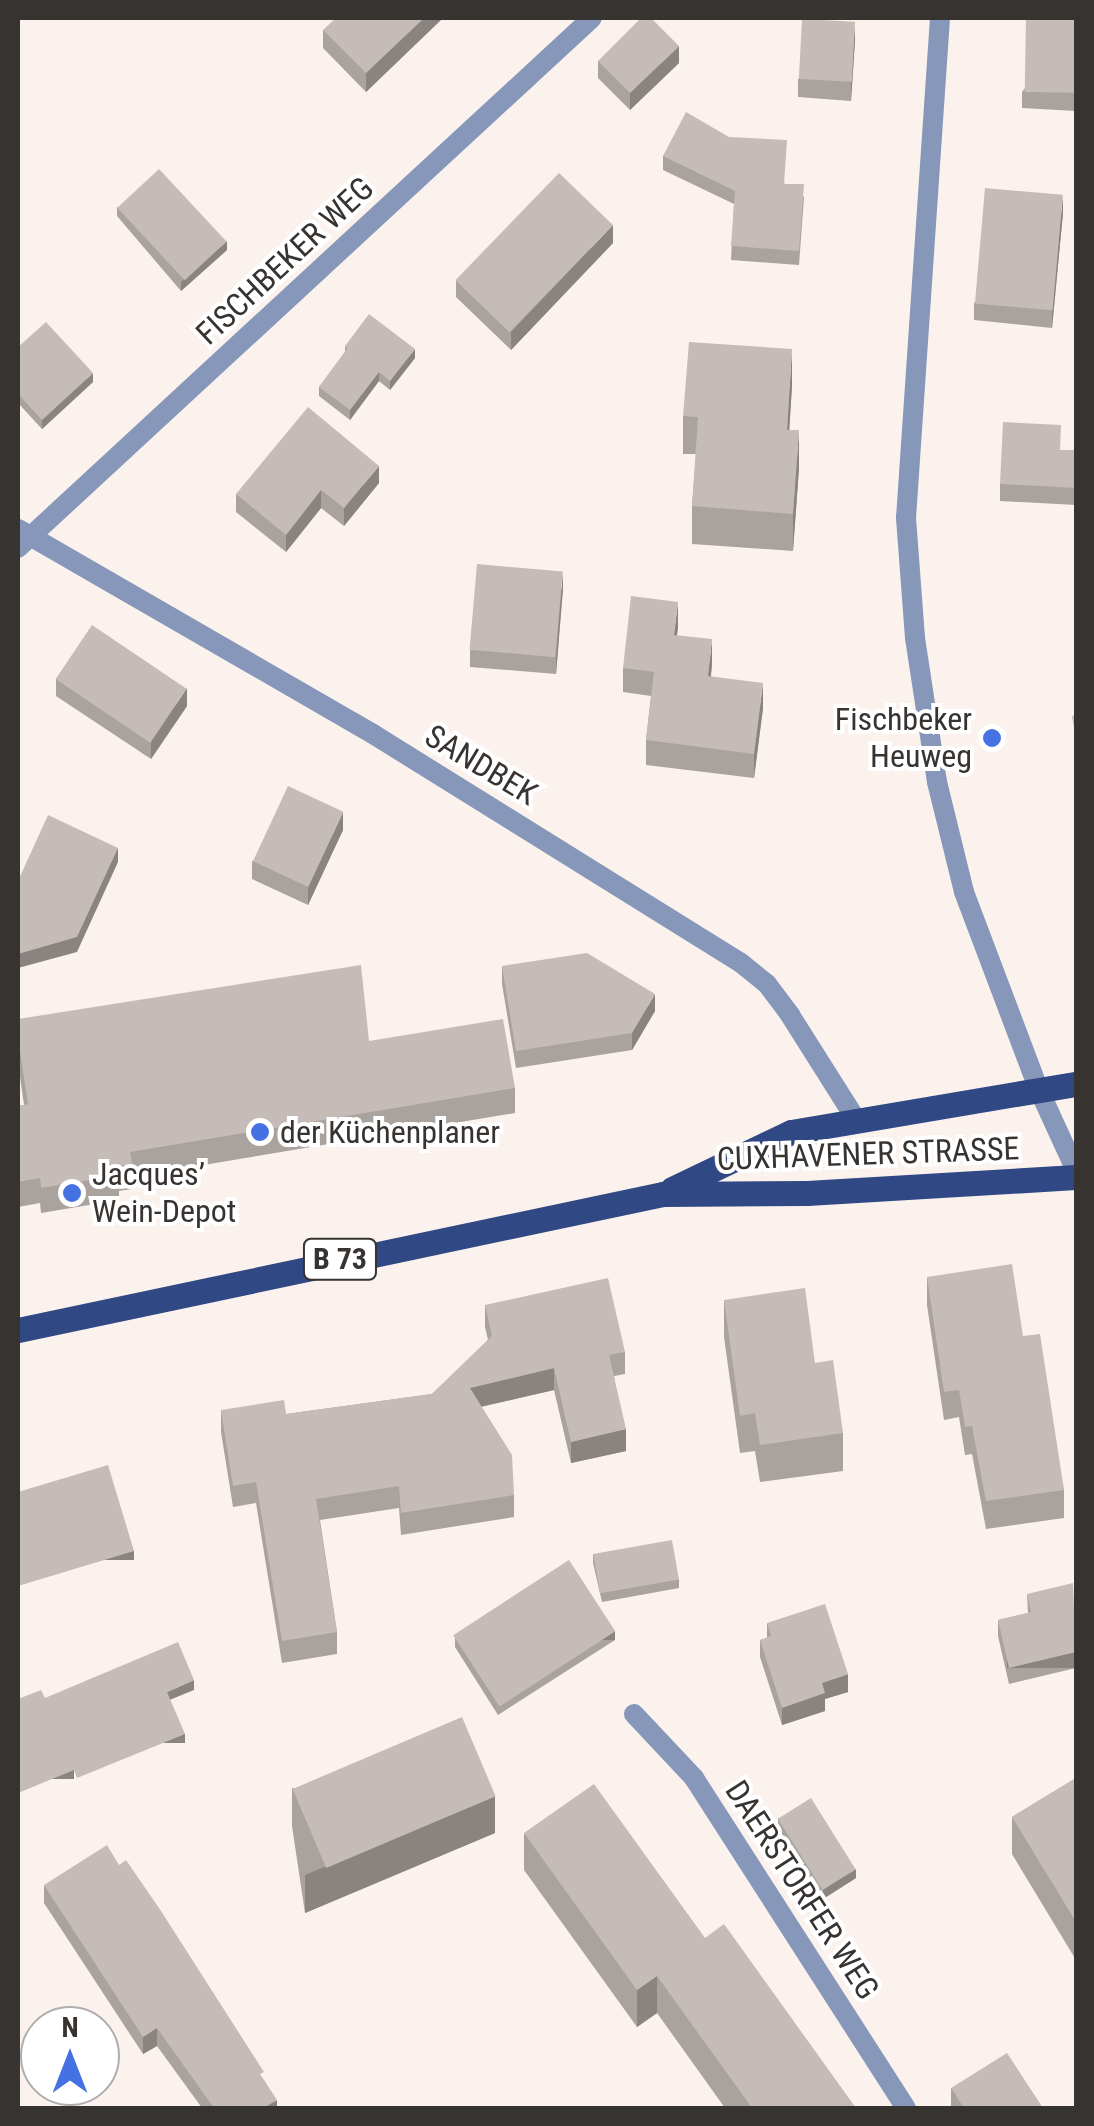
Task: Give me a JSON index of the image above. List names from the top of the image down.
{
  "streets": {
    "main road": ["CUXHAVENER STRASSE", "B 73"],
    "street": ["FISCHBEKER WEG", "SANDBEK", "DAERSTORFER WEG"]
  },
  "crossings": [
    ["FISCHBEKER WEG", "SANDBEK"],
    ["SANDBEK", "CUXHAVENER STRASSE"]
  ],
  "places": ["Fischbeker Heuweg", "der Küchenplaner", "Jacques’ Wein-Depot"],
  "north": "top"
}
